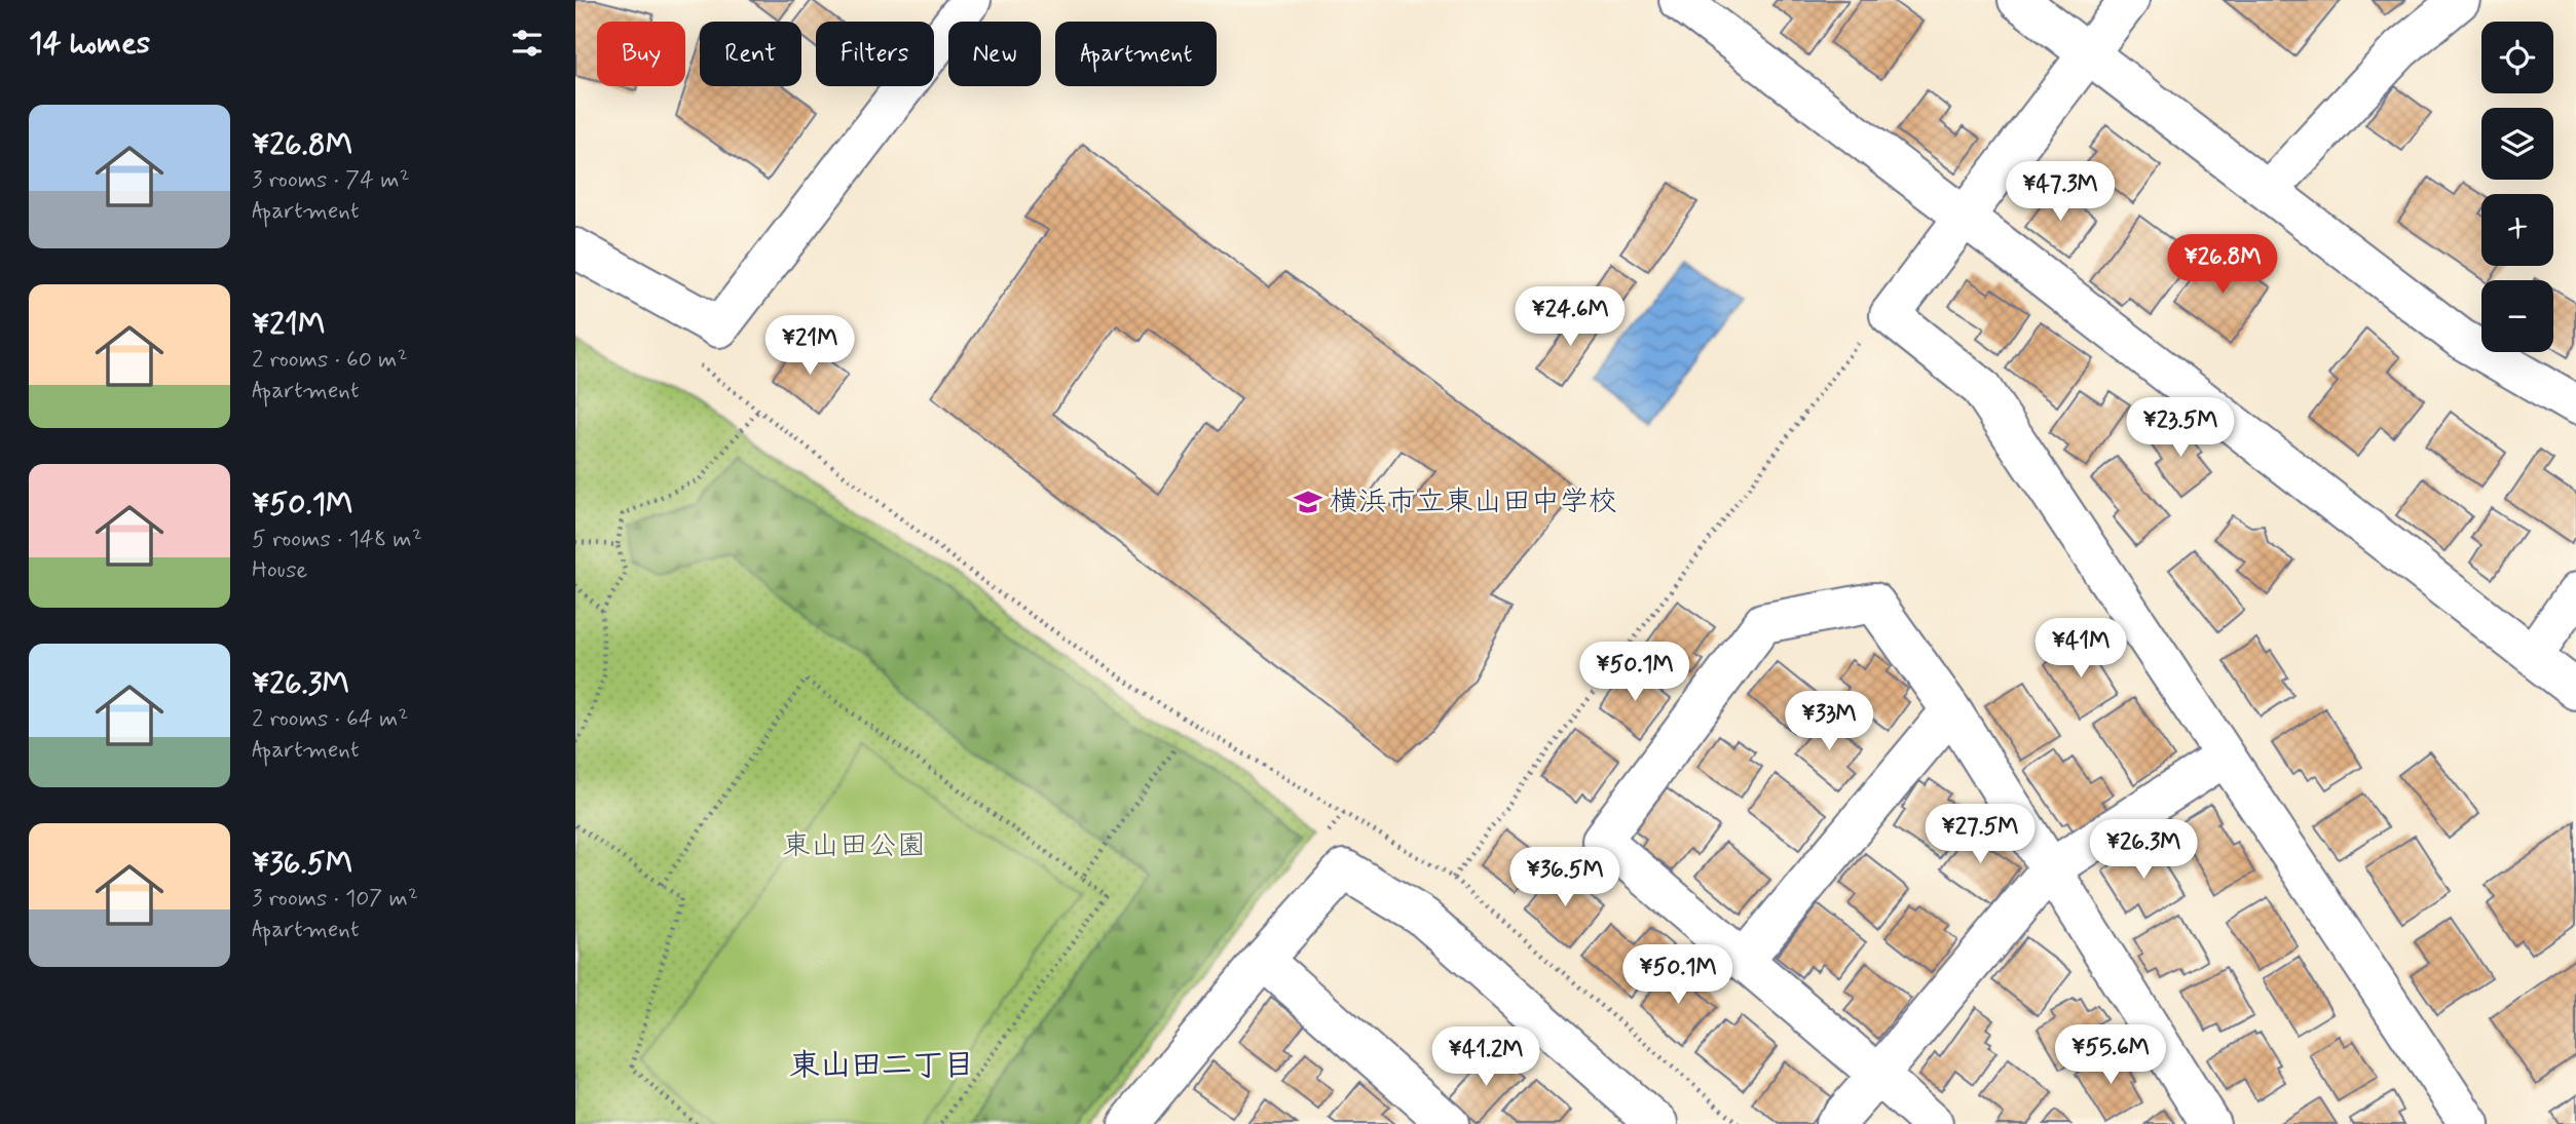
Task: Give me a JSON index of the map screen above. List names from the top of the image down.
{
  "districts": ["東山田二丁目"],
  "parks": ["東山田公園"],
  "places": {
    "school or university": ["横浜市立東山田中学校"]
  },
  "page": {
    "heading": "14 homes",
    "map_buttons": ["+", "−"],
    "chip": [
      "Buy",
      "Rent",
      "Filters",
      "New",
      "Apartment"
    ],
    "list": [
      {
        "name": "¥26.8M",
        "note": "3 rooms · 74 m² · Apartment"
      },
      {
        "name": "¥21M",
        "note": "2 rooms · 60 m² · Apartment"
      },
      {
        "name": "¥50.1M",
        "note": "5 rooms · 148 m² · House"
      },
      {
        "name": "¥26.3M",
        "note": "2 rooms · 64 m² · Apartment"
      },
      {
        "name": "¥36.5M",
        "note": "3 rooms · 107 m² · Apartment"
      }
    ],
    "price": [
      "¥47.3M",
      "¥26.8M",
      "¥24.6M",
      "¥21M",
      "¥23.5M",
      "¥41M",
      "¥50.1M",
      "¥33M",
      "¥27.5M",
      "¥26.3M",
      "¥36.5M",
      "¥50.1M",
      "¥55.6M",
      "¥41.2M"
    ]
  }
}
